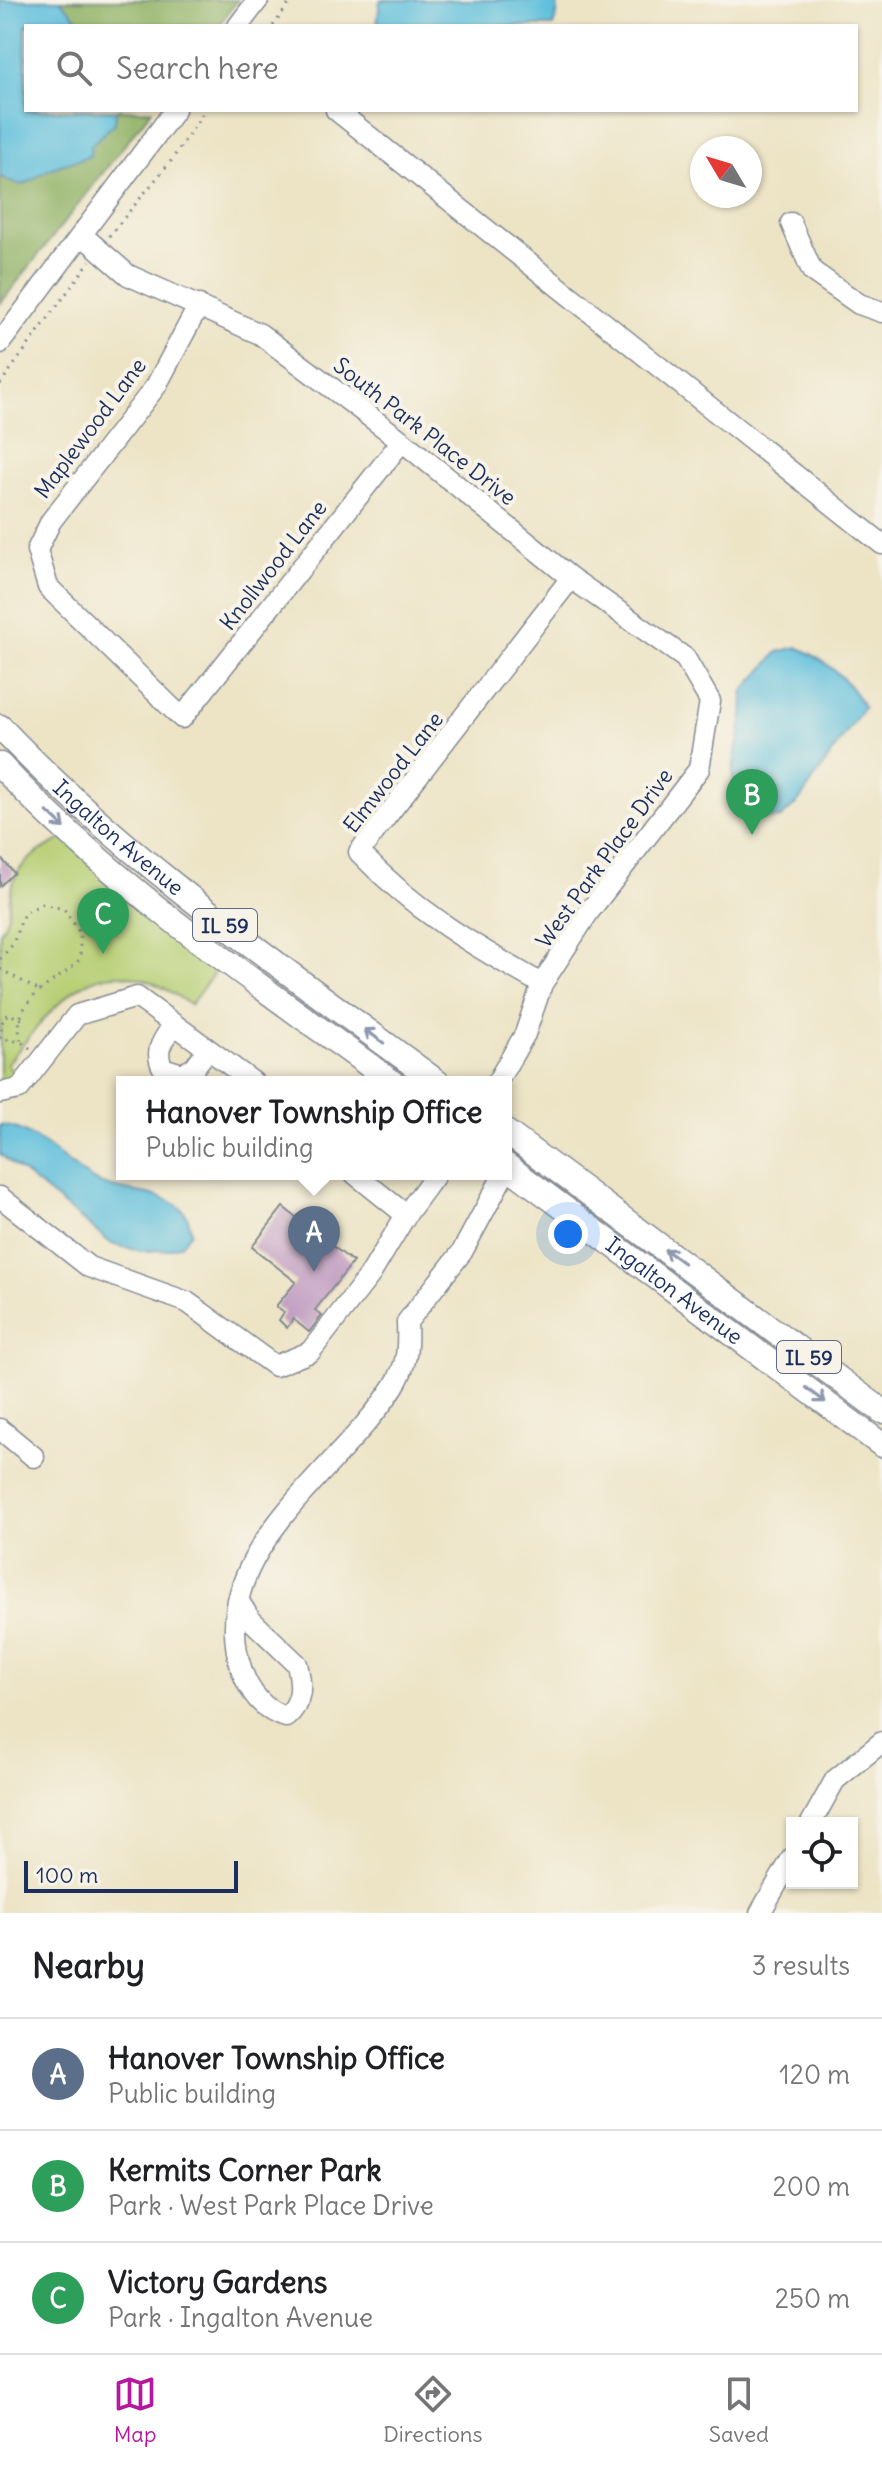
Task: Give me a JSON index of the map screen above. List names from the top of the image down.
{
  "streets": {
    "main road": ["Ingalton Avenue", "IL 59"],
    "street": [
      "Maplewood Lane",
      "South Park Place Drive",
      "Knollwood Lane",
      "Elmwood Lane",
      "West Park Place Drive"
    ]
  },
  "crossings": [
    ["Maplewood Lane", "South Park Place Drive"],
    ["Maplewood Lane", "Knollwood Lane"],
    ["South Park Place Drive", "Knollwood Lane"],
    ["South Park Place Drive", "Elmwood Lane"],
    ["South Park Place Drive", "West Park Place Drive"],
    ["Elmwood Lane", "West Park Place Drive"]
  ],
  "scale_bar": "100 m",
  "north": "top left",
  "page": {
    "search": "Search here",
    "pins": ["B", "C", "A"],
    "popup": ["Hanover Township Office", "Public building"],
    "scale": "100 m",
    "heading": ["Nearby", "3 results"],
    "list": [
      {
        "mark": "A",
        "name": "Hanover Township Office",
        "note": "Public building",
        "value": "120 m"
      },
      {
        "mark": "B",
        "name": "Kermits Corner Park",
        "note": "Park · West Park Place Drive",
        "value": "200 m"
      },
      {
        "mark": "C",
        "name": "Victory Gardens",
        "note": "Park · Ingalton Avenue",
        "value": "250 m"
      }
    ],
    "nav": ["Map", "Directions", "Saved"]
  }
}
